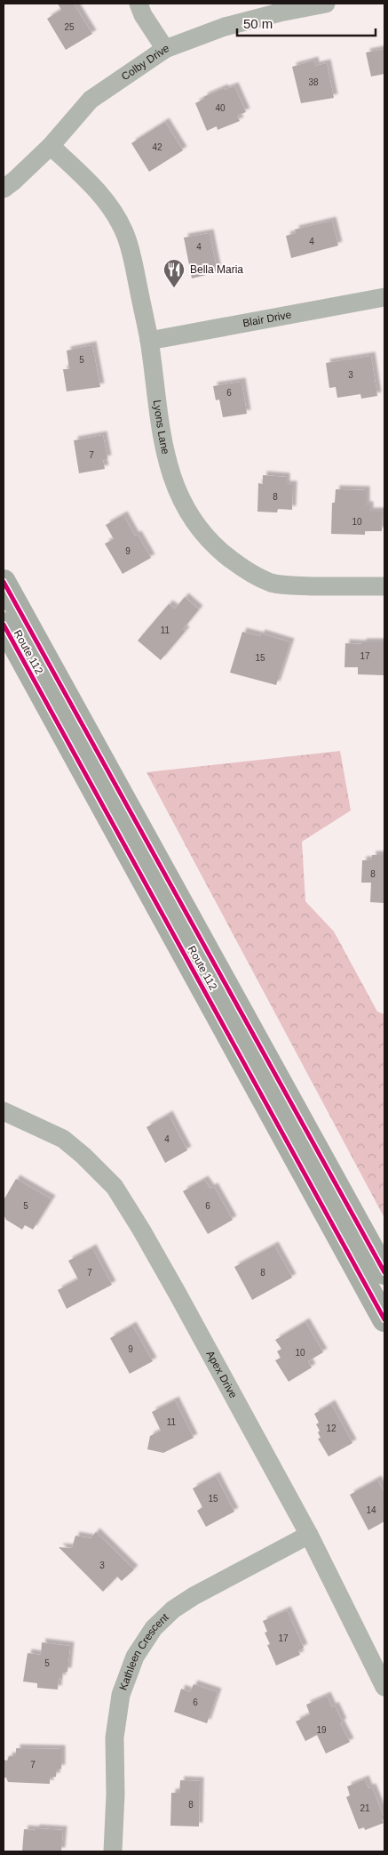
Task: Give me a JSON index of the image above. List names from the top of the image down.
{
  "streets": {
    "main road": ["Route 112"],
    "street": [
      "Colby Drive",
      "Blair Drive",
      "Lyons Lane",
      "Apex Drive",
      "Kathleen Crescent"
    ]
  },
  "crossings": [
    ["Colby Drive", "Lyons Lane"],
    ["Blair Drive", "Lyons Lane"],
    ["Apex Drive", "Kathleen Crescent"]
  ],
  "places": {
    "restaurant": ["Bella Maria"]
  },
  "house_numbers": [
    "25",
    "38",
    "40",
    "42",
    "4",
    "4",
    "5",
    "3",
    "6",
    "7",
    "8",
    "10",
    "9",
    "11",
    "17",
    "15",
    "8",
    "4",
    "5",
    "6",
    "7",
    "8",
    "9",
    "10",
    "11",
    "12",
    "15",
    "14",
    "3",
    "17",
    "5",
    "6",
    "19",
    "7",
    "8",
    "21"
  ],
  "scale_bar": "50 m"
}
